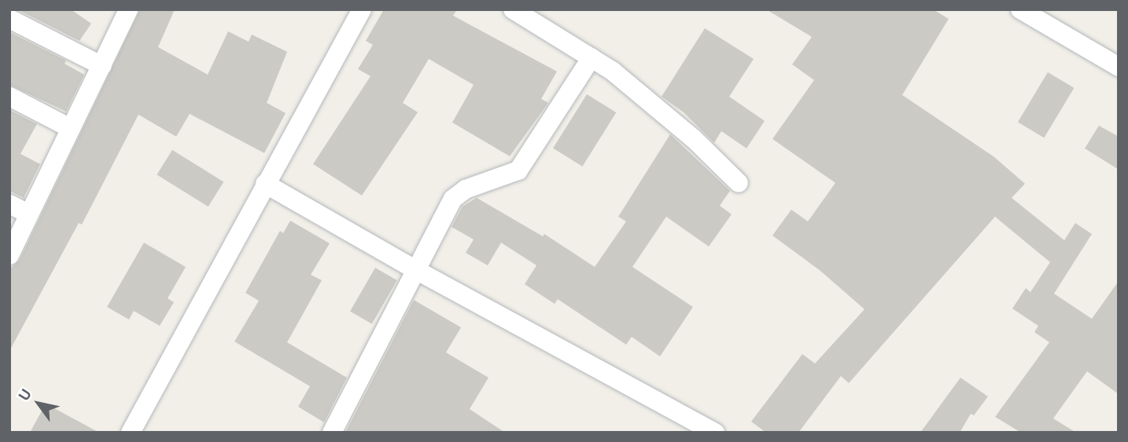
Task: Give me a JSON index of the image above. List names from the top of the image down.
{
  "north": "top left"
}
